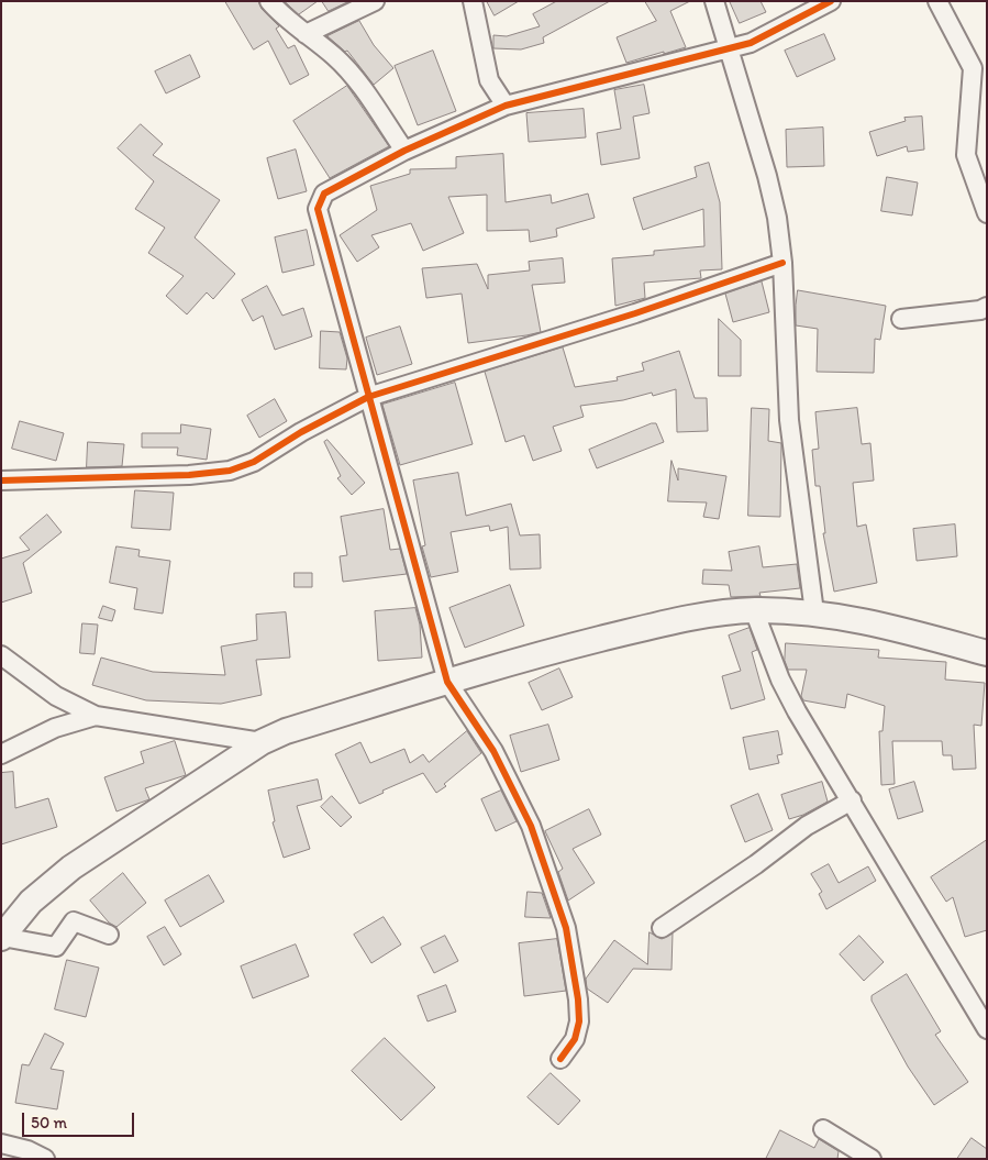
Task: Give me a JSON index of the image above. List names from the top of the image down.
{
  "scale_bar": "50 m"
}
